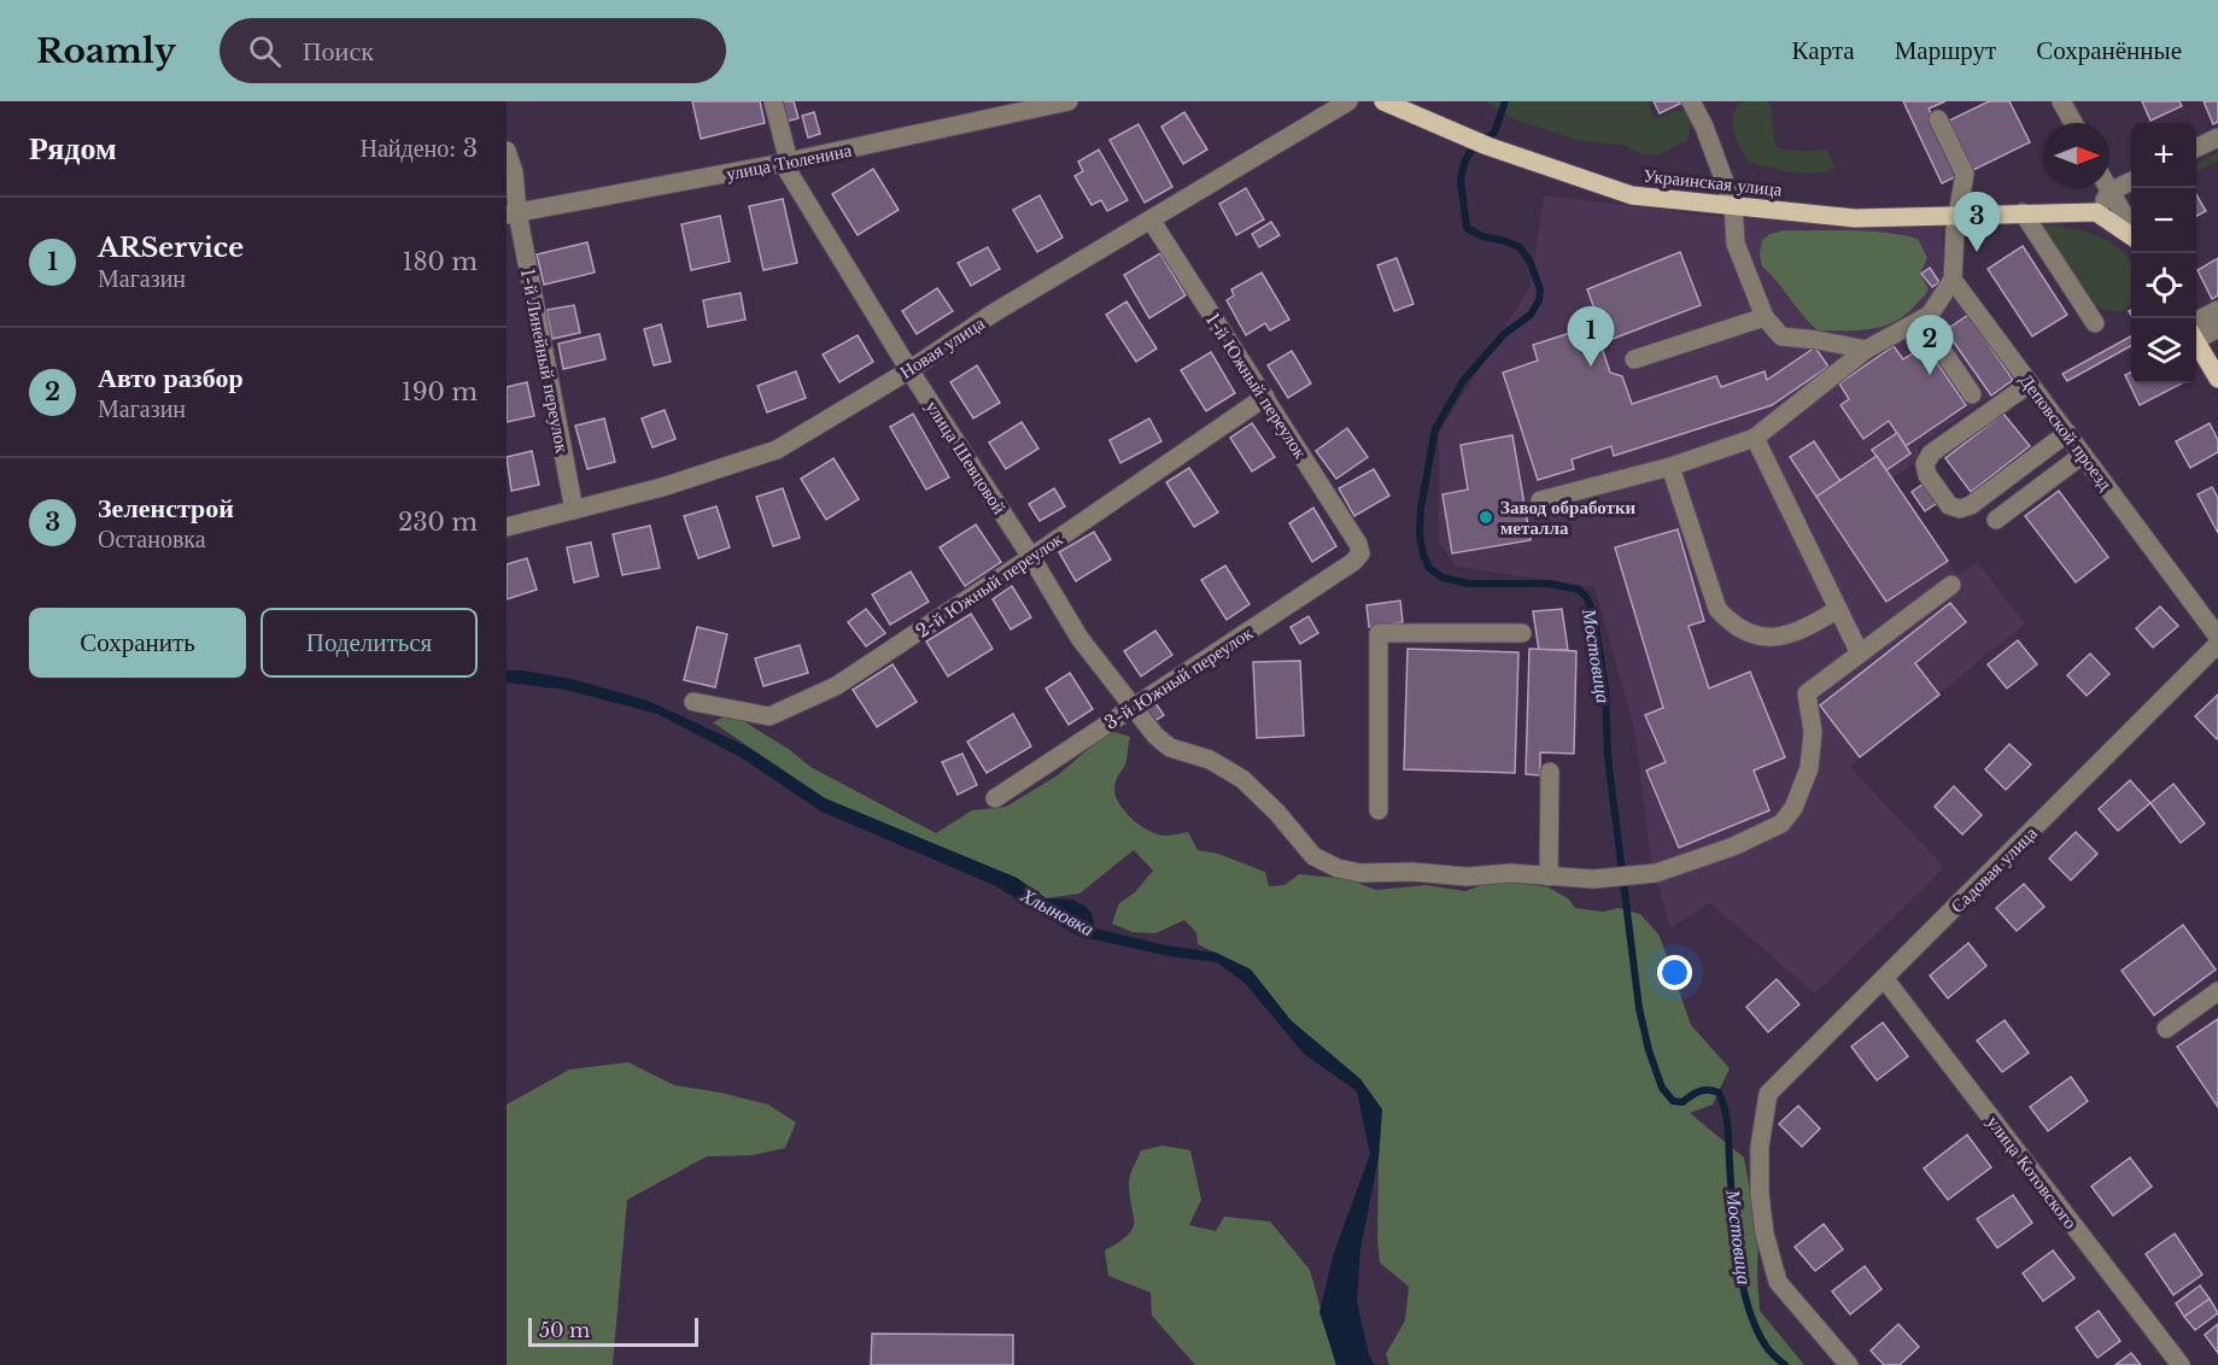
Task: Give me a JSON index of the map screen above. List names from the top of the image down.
{
  "streets": {
    "main road": ["Украинская улица"],
    "street": [
      "улица Тюленина",
      "Новая улица",
      "1-й Линейный переулок",
      "1-й Южный переулок",
      "Деповской проезд",
      "улица Шевцовой",
      "2-й Южный переулок",
      "3-й Южный переулок",
      "Садовая улица",
      "улица Котовского"
    ]
  },
  "crossings": [
    ["улица Тюленина", "1-й Линейный переулок"],
    ["улица Тюленина", "улица Шевцовой"],
    ["Новая улица", "1-й Линейный переулок"],
    ["Новая улица", "1-й Южный переулок"],
    ["Новая улица", "улица Шевцовой"],
    ["1-й Южный переулок", "2-й Южный переулок"],
    ["1-й Южный переулок", "3-й Южный переулок"],
    ["улица Шевцовой", "2-й Южный переулок"],
    ["улица Шевцовой", "3-й Южный переулок"],
    ["Садовая улица", "улица Котовского"]
  ],
  "water": ["Мостовица", "Хлыновка"],
  "places": ["Завод обработки металла"],
  "scale_bar": "50 m",
  "north": "right",
  "page": {
    "header": "Roamly",
    "search": "Поиск",
    "nav": ["Карта", "Маршрут", "Сохранённые"],
    "heading": ["Рядом", "Найдено: 3"],
    "map_buttons": ["+", "−"],
    "pins": ["3", "1", "2"],
    "list": [
      {
        "mark": "1",
        "name": "ARService",
        "note": "Магазин",
        "value": "180 m"
      },
      {
        "mark": "2",
        "name": "Авто разбор",
        "note": "Магазин",
        "value": "190 m"
      },
      {
        "mark": "3",
        "name": "Зеленстрой",
        "note": "Остановка",
        "value": "230 m"
      }
    ],
    "buttons": ["Сохранить", "Поделиться"],
    "scale": "50 m"
  }
}
